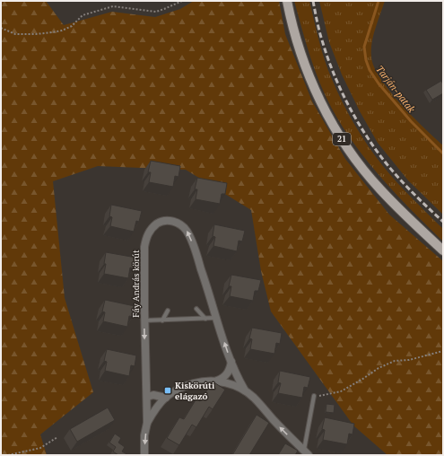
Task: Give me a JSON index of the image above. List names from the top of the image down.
{
  "streets": {
    "main road": ["21"],
    "street": ["Fáy András körút"]
  },
  "water": ["Tarján-patak"],
  "places": {
    "transit": ["Kiskörúti elágazó"]
  }
}
